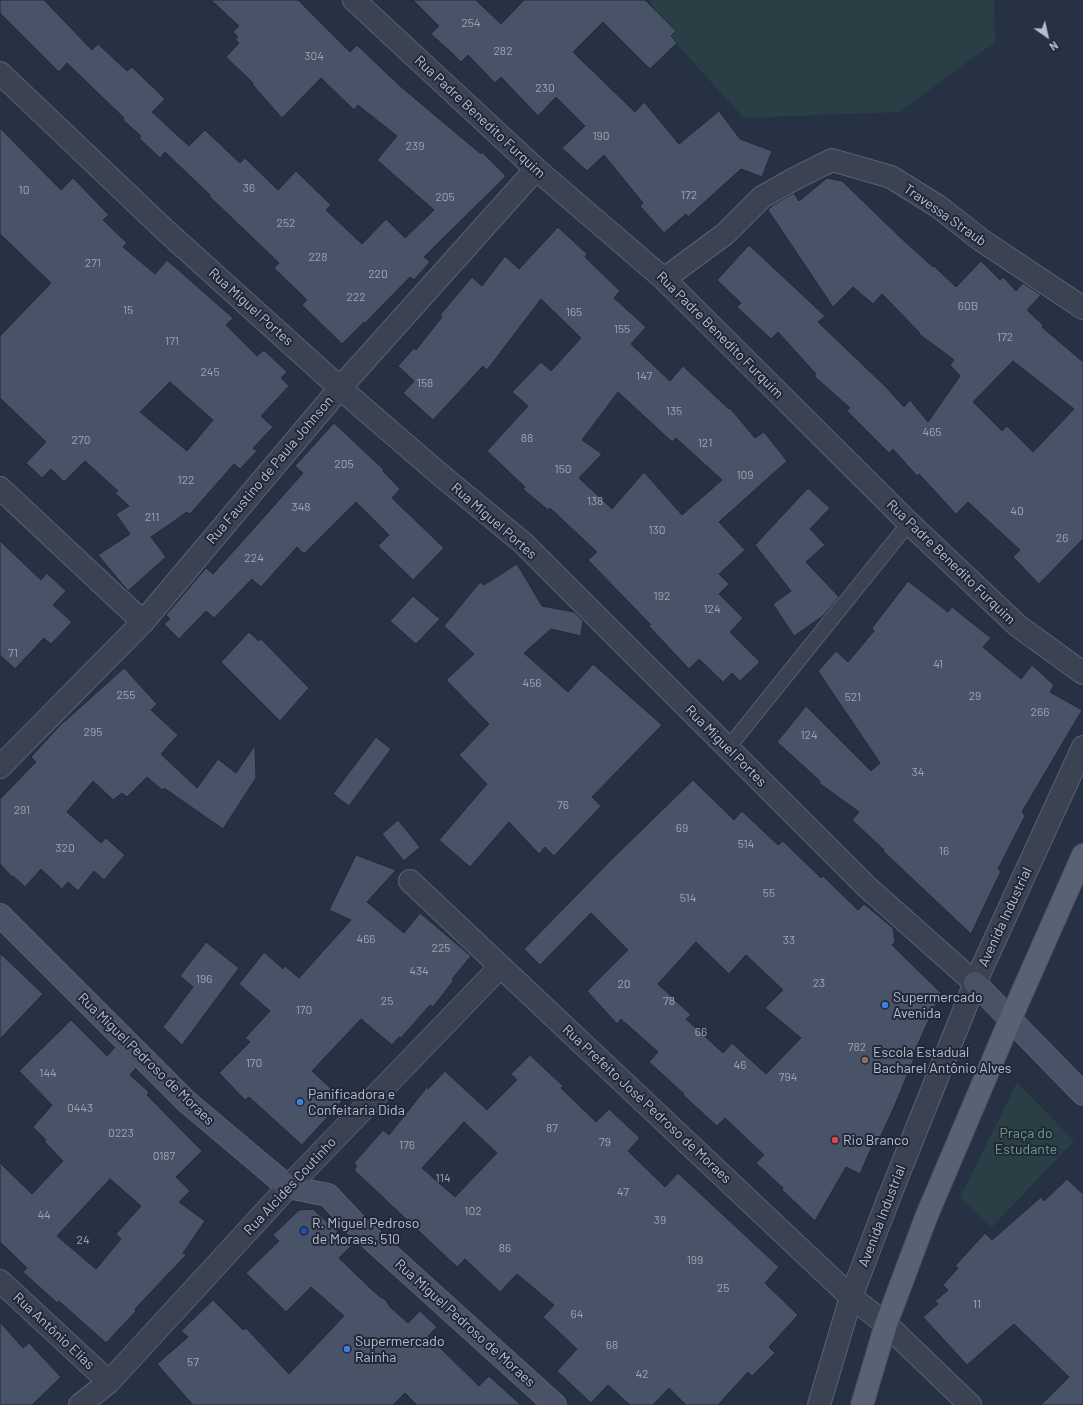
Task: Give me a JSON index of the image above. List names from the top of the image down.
{
  "streets": {
    "main road": ["Rua Miguel Pedroso de Moraes"],
    "street": [
      "Rua Padre Benedito Furquim",
      "Travessa Straub",
      "Rua Miguel Portes",
      "Rua Faustino de Paula Johnson",
      "Avenida Industrial",
      "Rua Prefeito José Pedroso de Moraes",
      "Rua Alcides Coutinho",
      "Rua Antônio Elias"
    ]
  },
  "crossings": [
    ["Rua Padre Benedito Furquim", "Travessa Straub"],
    ["Rua Padre Benedito Furquim", "Rua Faustino de Paula Johnson"],
    ["Rua Miguel Portes", "Rua Faustino de Paula Johnson"],
    ["Rua Miguel Portes", "Avenida Industrial"],
    ["Avenida Industrial", "Rua Prefeito José Pedroso de Moraes"],
    ["Rua Miguel Pedroso de Moraes", "Rua Alcides Coutinho"],
    ["Rua Prefeito José Pedroso de Moraes", "Rua Alcides Coutinho"],
    ["Rua Alcides Coutinho", "Rua Antônio Elias"]
  ],
  "parks": ["Praça do Estudante"],
  "places": [
    "Supermercado Avenida",
    "Escola Estadual Bacharel Antônio Alves",
    "Panificadora e Confeitaria Dida",
    "Rio Branco",
    "R. Miguel Pedroso de Moraes, 510",
    "Supermercado Rainha"
  ],
  "house_numbers": [
    "254",
    "282",
    "304",
    "230",
    "190",
    "239",
    "36",
    "10",
    "172",
    "205",
    "252",
    "228",
    "271",
    "220",
    "222",
    "60B",
    "15",
    "165",
    "155",
    "172",
    "171",
    "245",
    "147",
    "158",
    "135",
    "465",
    "88",
    "270",
    "121",
    "205",
    "150",
    "109",
    "122",
    "138",
    "348",
    "40",
    "211",
    "130",
    "26",
    "224",
    "192",
    "124",
    "71",
    "41",
    "456",
    "255",
    "29",
    "521",
    "266",
    "295",
    "124",
    "34",
    "76",
    "291",
    "69",
    "514",
    "320",
    "16",
    "55",
    "514",
    "466",
    "33",
    "225",
    "434",
    "196",
    "23",
    "20",
    "25",
    "78",
    "170",
    "66",
    "782",
    "170",
    "46",
    "144",
    "794",
    "0443",
    "87",
    "0223",
    "79",
    "176",
    "0187",
    "114",
    "47",
    "102",
    "44",
    "39",
    "24",
    "86",
    "199",
    "25",
    "11",
    "64",
    "68",
    "57",
    "42"
  ],
  "north": "bottom right"
}
